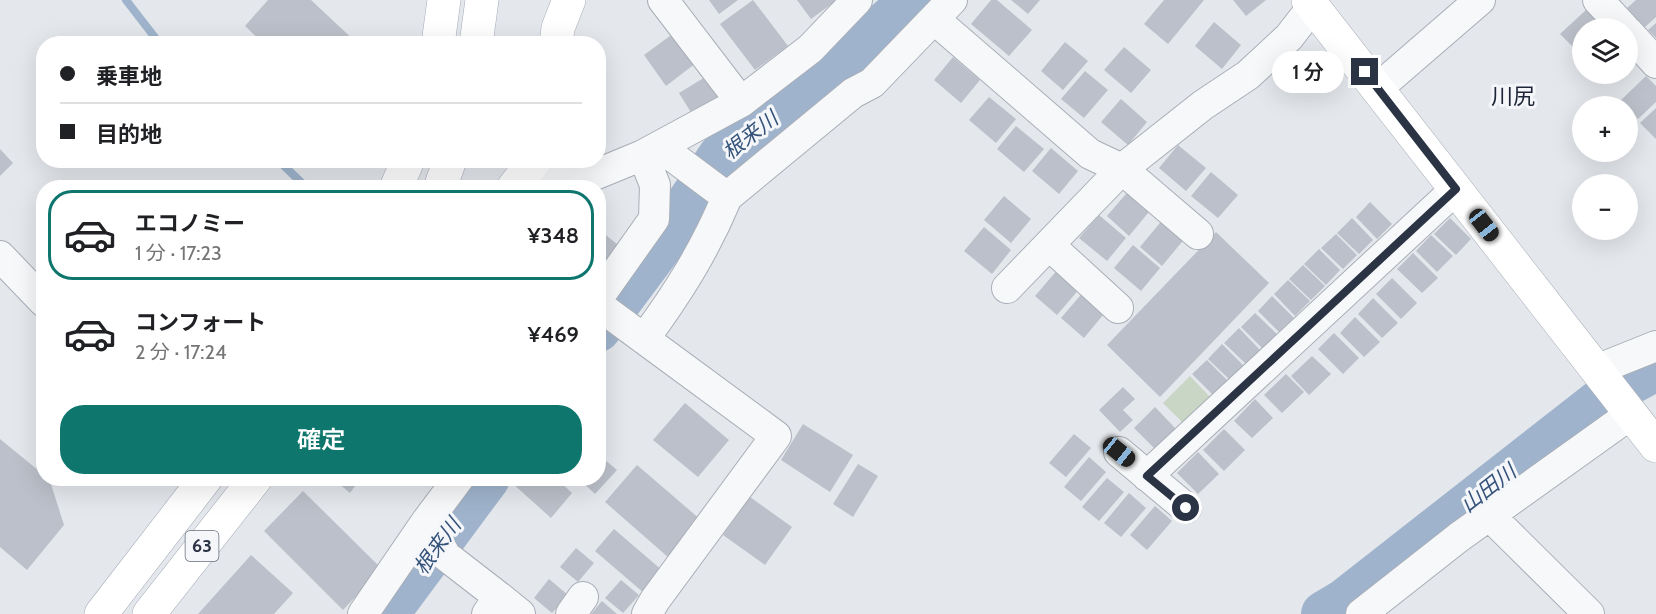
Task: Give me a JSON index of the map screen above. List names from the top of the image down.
{
  "streets": {
    "street": ["63"]
  },
  "districts": ["川尻"],
  "water": ["根来川", "山田川"],
  "page": {
    "map_buttons": ["+", "−"],
    "banner": ["乗車地", "目的地"],
    "bubble": "1 分",
    "list": [
      {
        "name": "エコノミー",
        "note": "1 分 · 17:23",
        "value": "¥348"
      },
      {
        "name": "コンフォート",
        "note": "2 分 · 17:24",
        "value": "¥469"
      }
    ],
    "buttons": "確定"
  }
}
